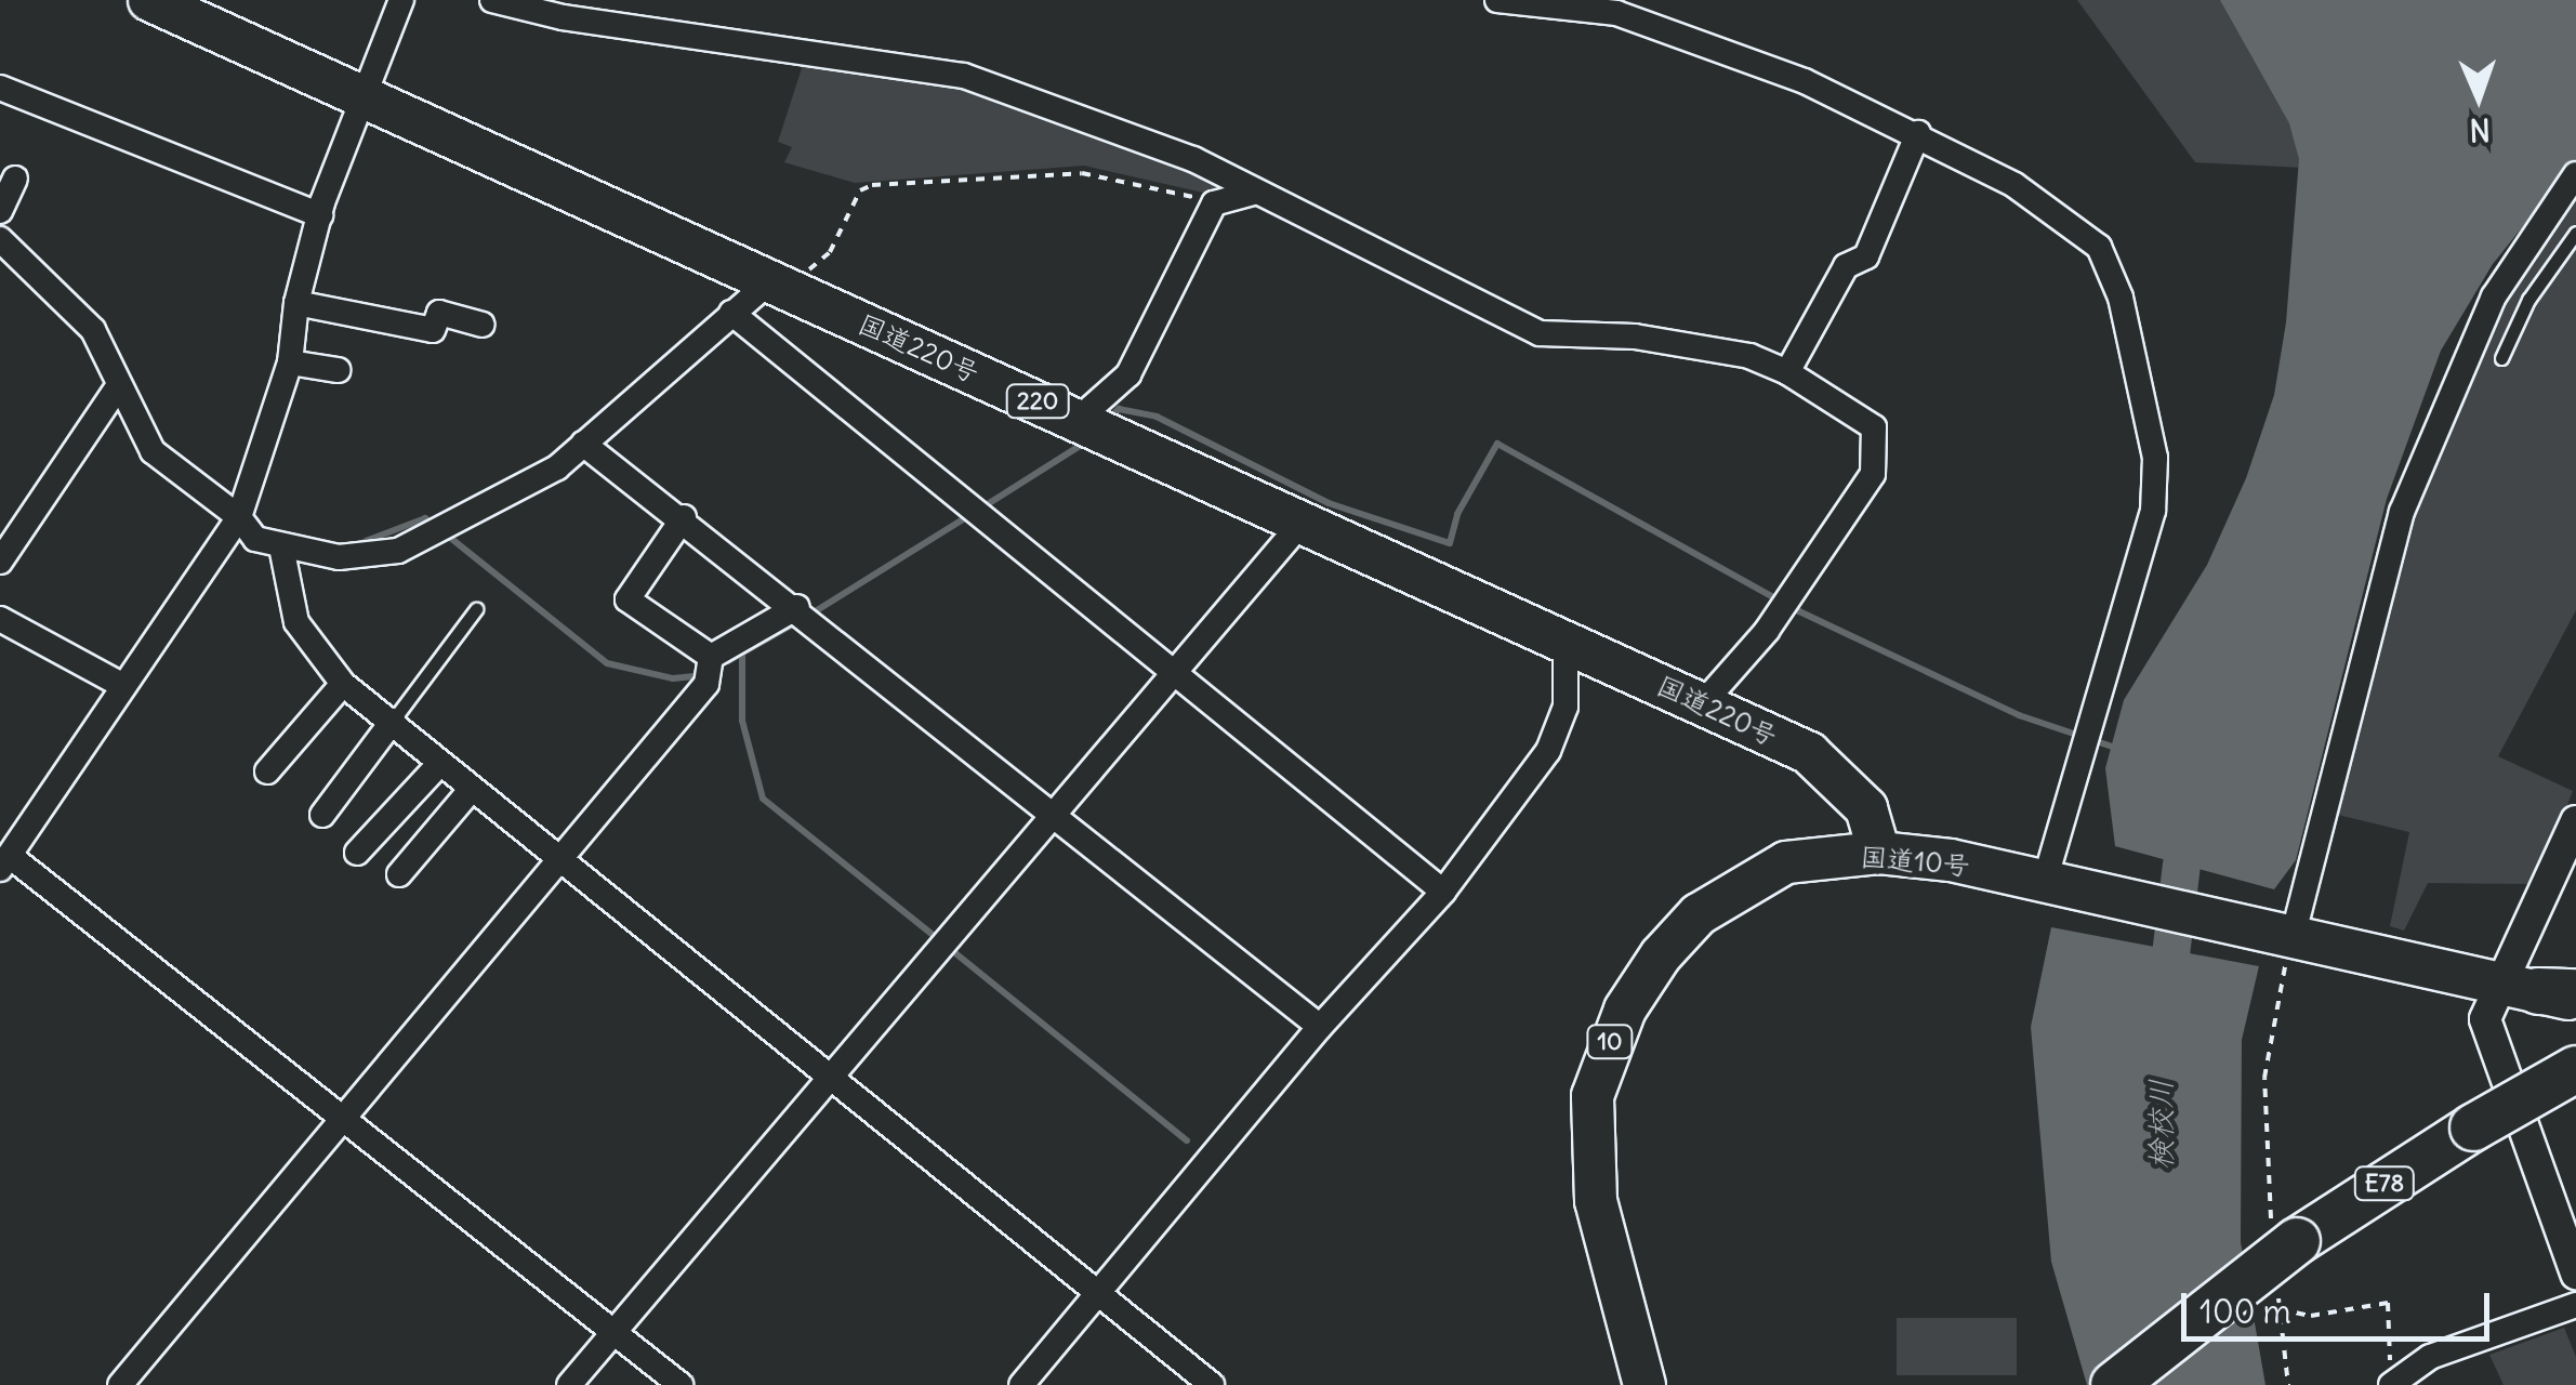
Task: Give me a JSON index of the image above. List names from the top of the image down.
{
  "streets": {
    "highway": [
      "国道220号",
      "220",
      "国道10号",
      "10",
      "E78"
    ]
  },
  "crossings": [
    ["国道220号", "国道10号"]
  ],
  "water": ["検校川"],
  "scale_bar": "100 m",
  "north": "bottom"
}
